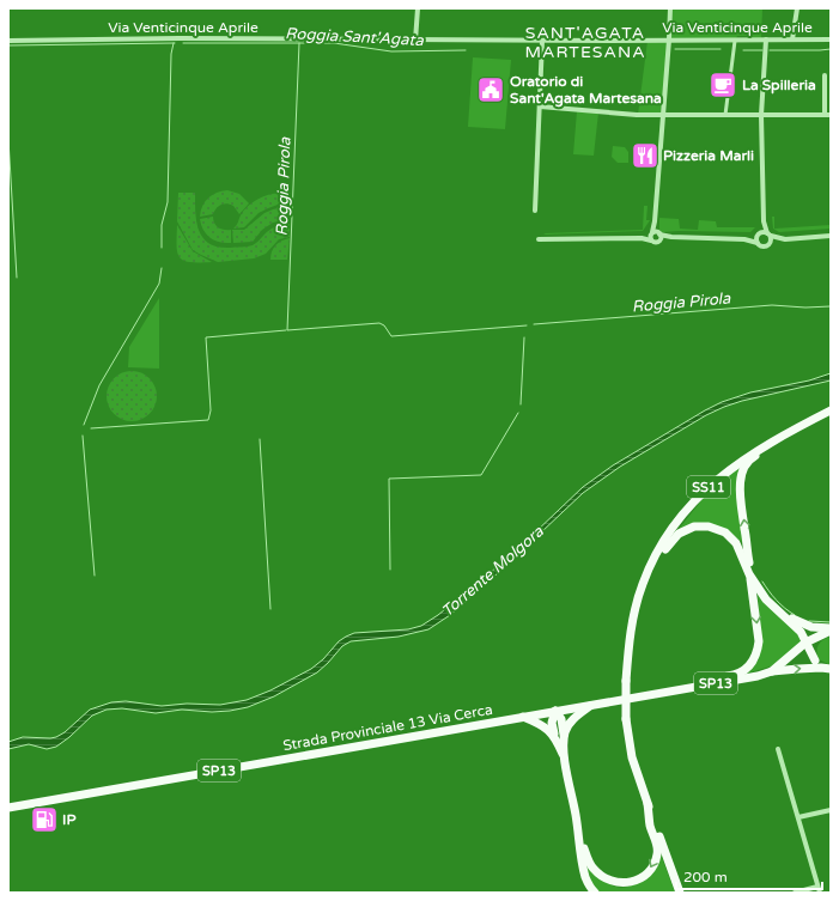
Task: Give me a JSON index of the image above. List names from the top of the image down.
{
  "streets": {
    "main road": ["SS11", "SP13", "Strada Provinciale 13 Via Cerca"],
    "street": ["Via Venticinque Aprile"]
  },
  "districts": ["SANT'AGATA MARTESANA"],
  "water": ["Roggia Sant'Agata", "Roggia Pirola", "Torrente Molgora"],
  "places": {
    "cafe": ["La Spilleria"],
    "public building": ["Oratorio di Sant'Agata Martesana"],
    "restaurant": ["Pizzeria Marli"],
    "fuel station": ["IP"]
  },
  "scale_bar": "200 m"
}
